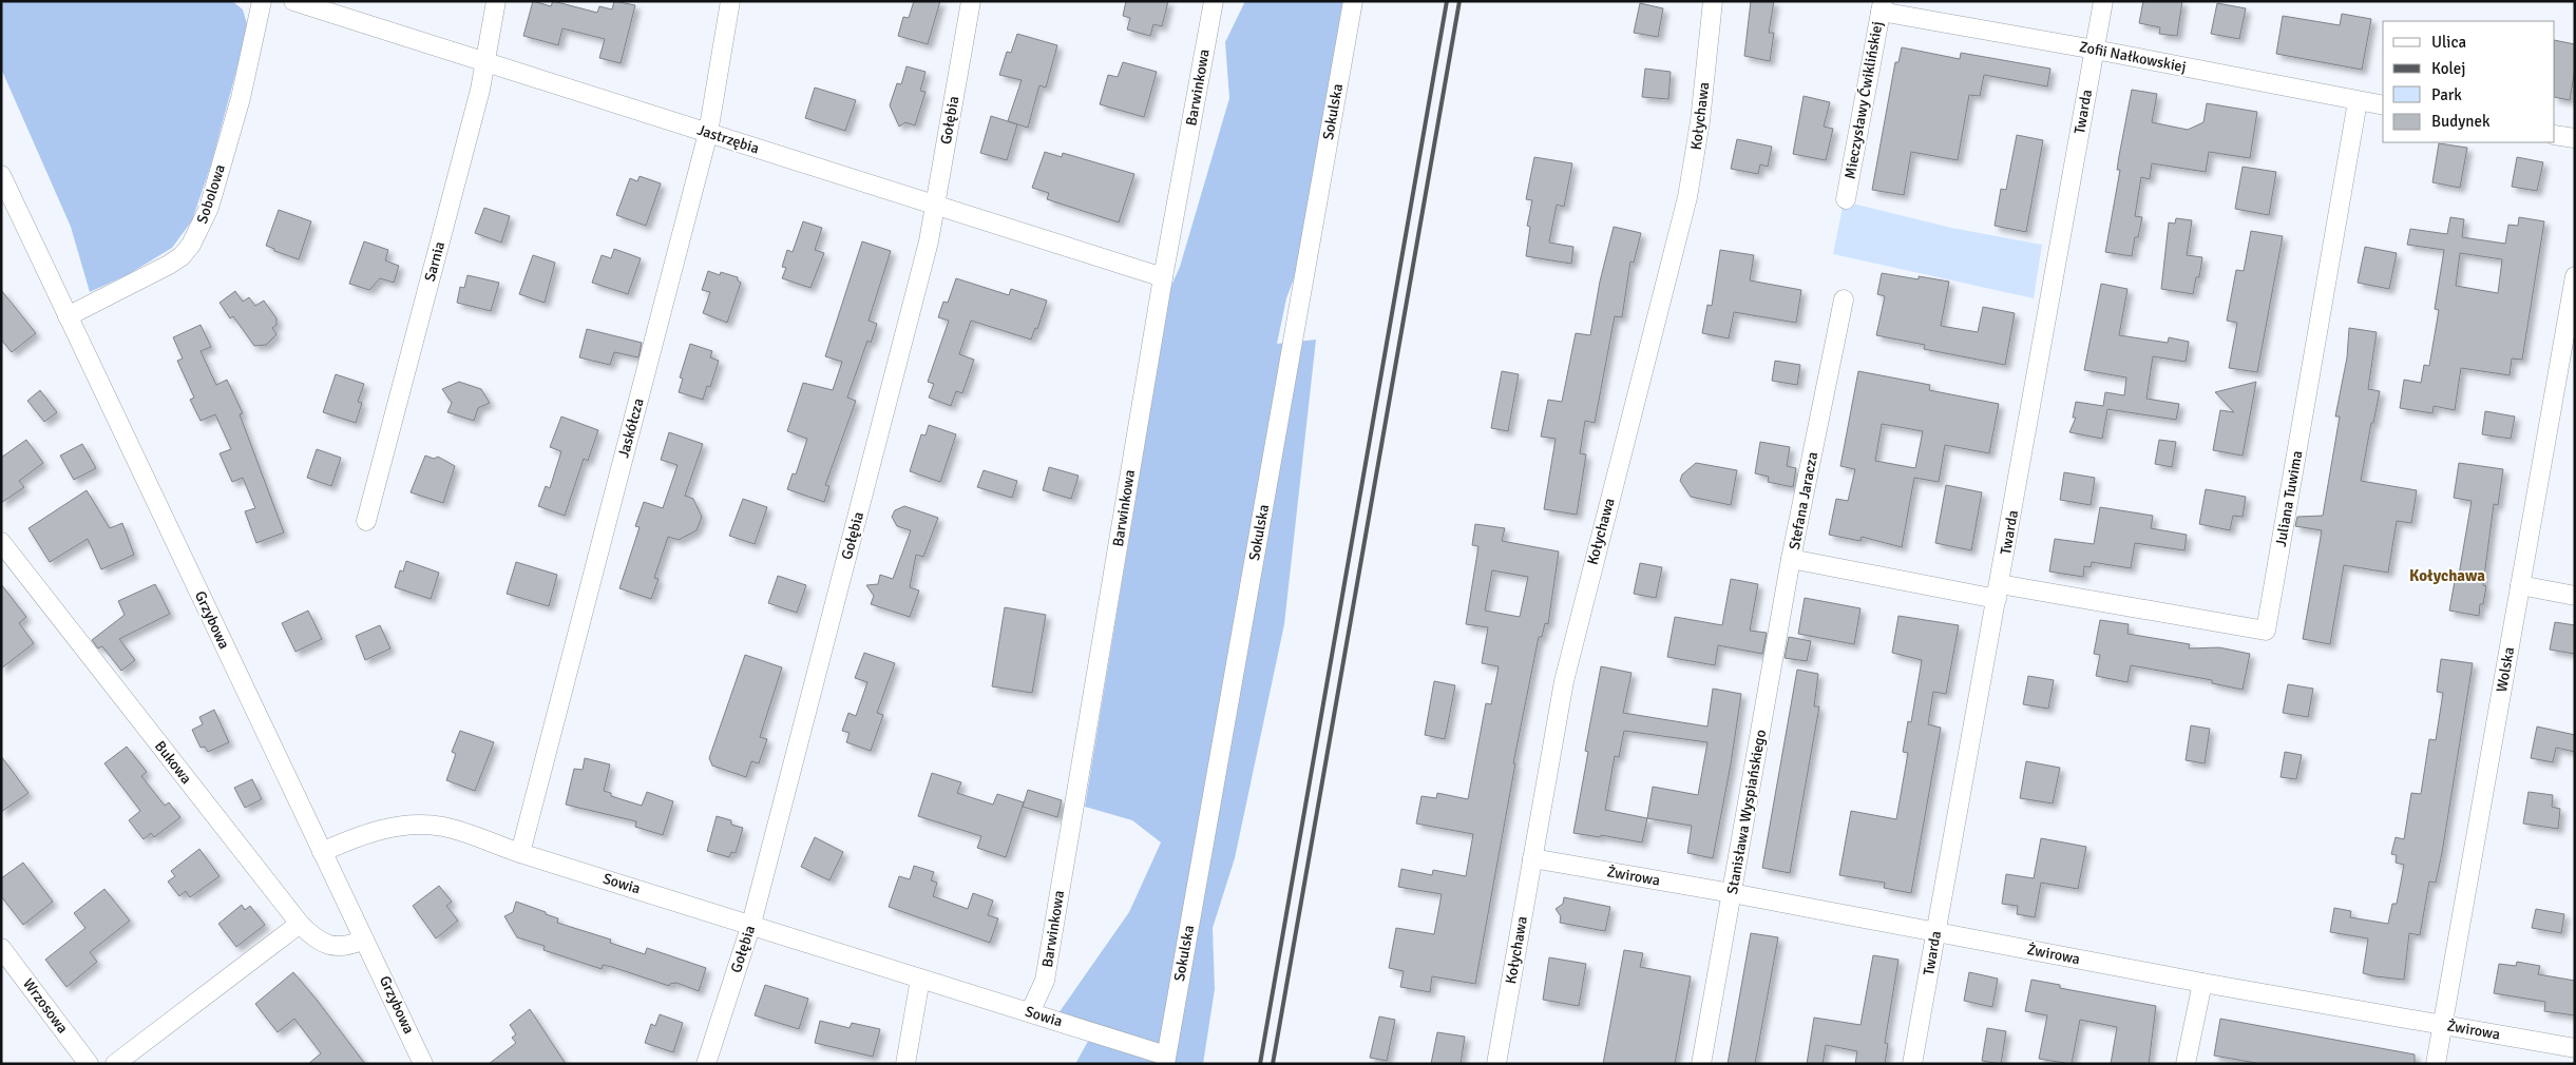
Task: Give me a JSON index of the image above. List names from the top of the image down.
{
  "streets": {
    "street": [
      "Zofii Nałkowskiej",
      "Barwinkowa",
      "Mieczysławy Ćwiklińskiej",
      "Sokulska",
      "Twarda",
      "Kołychawa",
      "Gołębia",
      "Jastrzębia",
      "Sobolowa",
      "Sarnia",
      "Jaskółcza",
      "Juliana Tuwima",
      "Stefana Jaracza",
      "Grzybowa",
      "Wolska",
      "Bukowa",
      "Stanisława Wyspiańskiego",
      "Żwirowa",
      "Sowia",
      "Wrzosowa"
    ]
  },
  "crossings": [
    ["Zofii Nałkowskiej", "Mieczysławy Ćwiklińskiej"],
    ["Zofii Nałkowskiej", "Twarda"],
    ["Zofii Nałkowskiej", "Juliana Tuwima"],
    ["Barwinkowa", "Jastrzębia"],
    ["Barwinkowa", "Sowia"],
    ["Sokulska", "Sowia"],
    ["Twarda", "Juliana Tuwima"],
    ["Twarda", "Stefana Jaracza"],
    ["Twarda", "Żwirowa"],
    ["Kołychawa", "Żwirowa"],
    ["Gołębia", "Jastrzębia"],
    ["Gołębia", "Sowia"],
    ["Jastrzębia", "Sarnia"],
    ["Jastrzębia", "Jaskółcza"],
    ["Sobolowa", "Grzybowa"],
    ["Jaskółcza", "Sowia"],
    ["Juliana Tuwima", "Stefana Jaracza"],
    ["Stefana Jaracza", "Stanisława Wyspiańskiego"],
    ["Grzybowa", "Bukowa"],
    ["Grzybowa", "Sowia"],
    ["Wolska", "Żwirowa"],
    ["Stanisława Wyspiańskiego", "Żwirowa"]
  ],
  "districts": ["Kołychawa"],
  "legend": [
    "Ulica",
    "Kolej",
    "Park",
    "Budynek"
  ]
}
